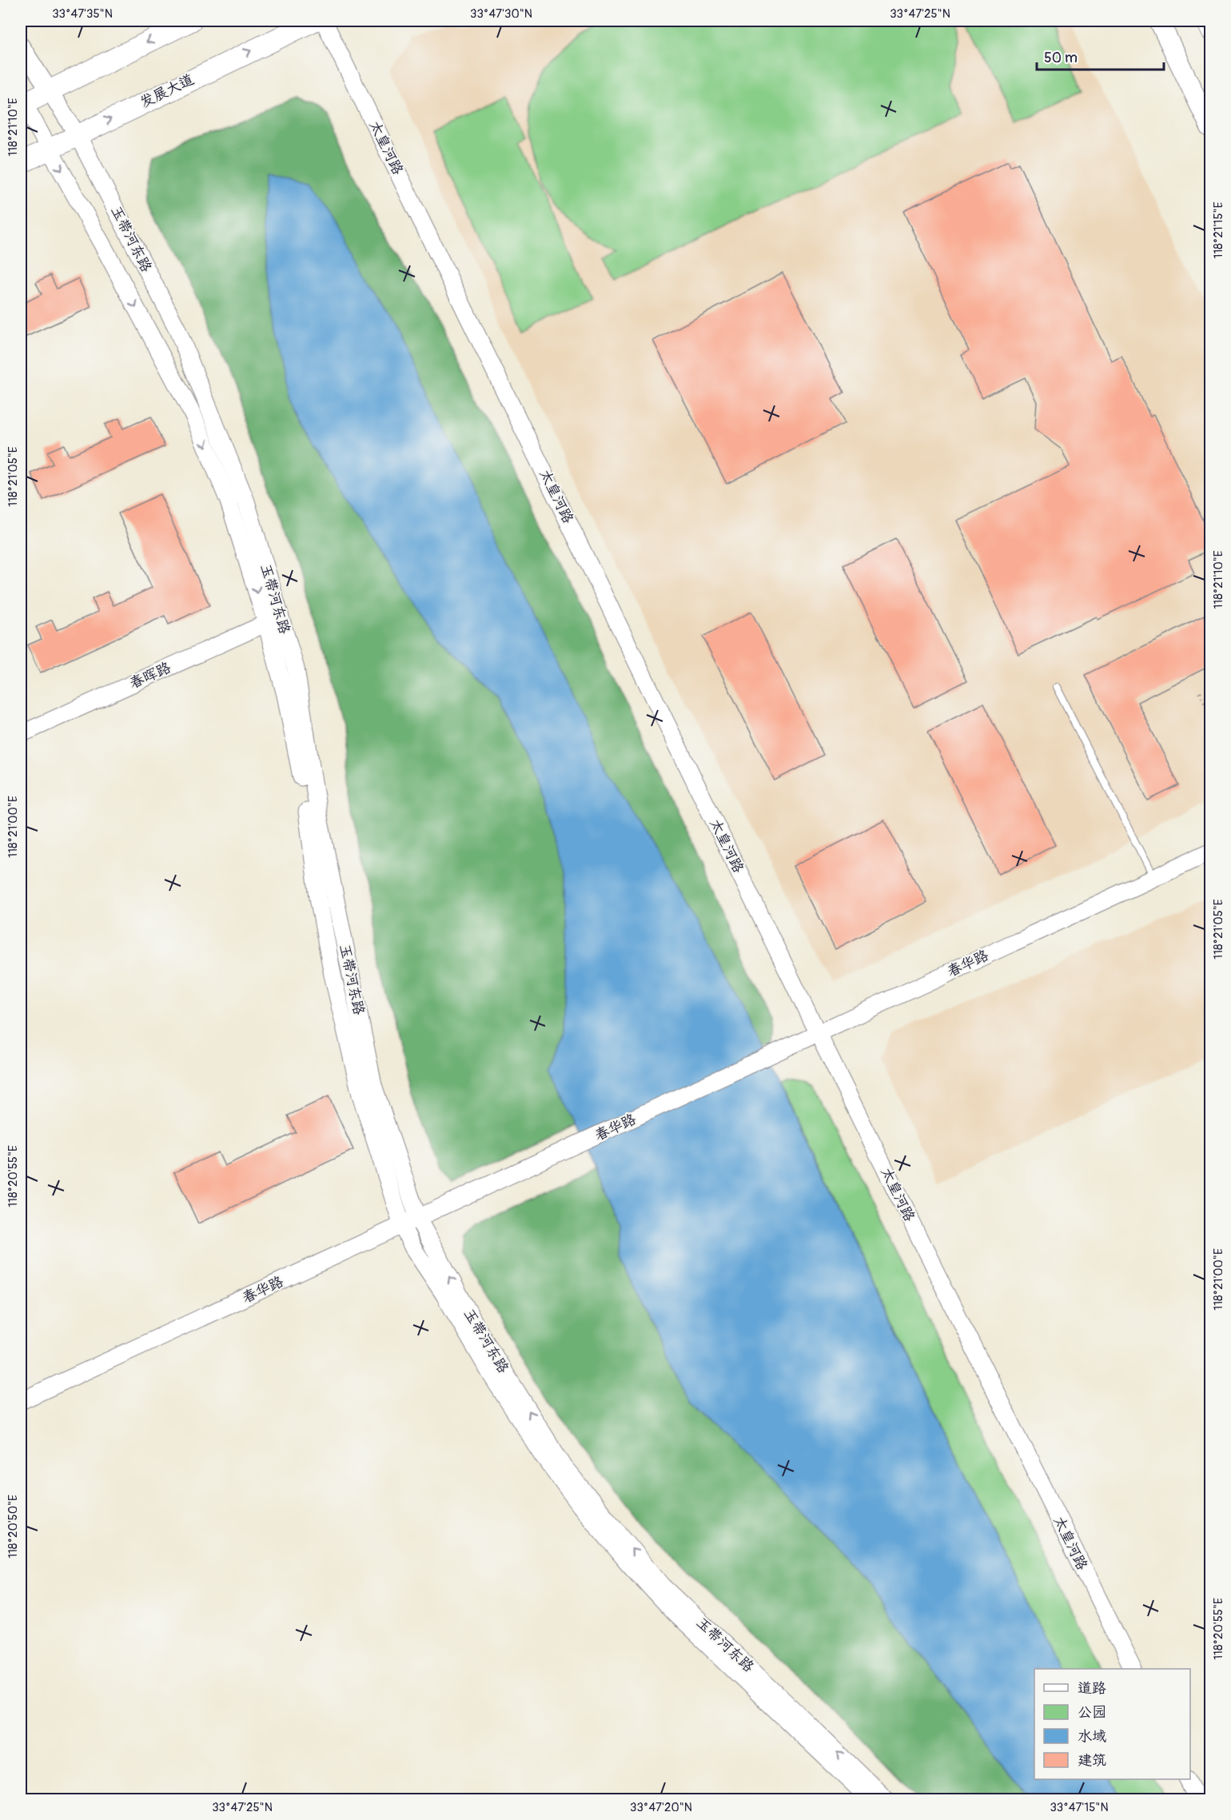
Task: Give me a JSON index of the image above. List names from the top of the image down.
{
  "streets": {
    "main road": ["发展大道"],
    "street": [
      "太皇河路",
      "玉带河东路",
      "春晖路",
      "春华路"
    ]
  },
  "crossings": [
    ["发展大道", "玉带河东路"],
    ["太皇河路", "春华路"],
    ["玉带河东路", "春晖路"],
    ["玉带河东路", "春华路"]
  ],
  "legend": [
    "道路",
    "公园",
    "水域",
    "建筑"
  ],
  "scale_bar": "50 m",
  "coordinates": [
    "33°47'35\"N",
    "33°47'30\"N",
    "33°47'25\"N",
    "118°21'10\"E",
    "118°21'15\"E",
    "118°21'05\"E",
    "118°21'00\"E",
    "118°20'55\"E",
    "118°20'50\"E",
    "33°47'20\"N",
    "33°47'15\"N"
  ]
}
